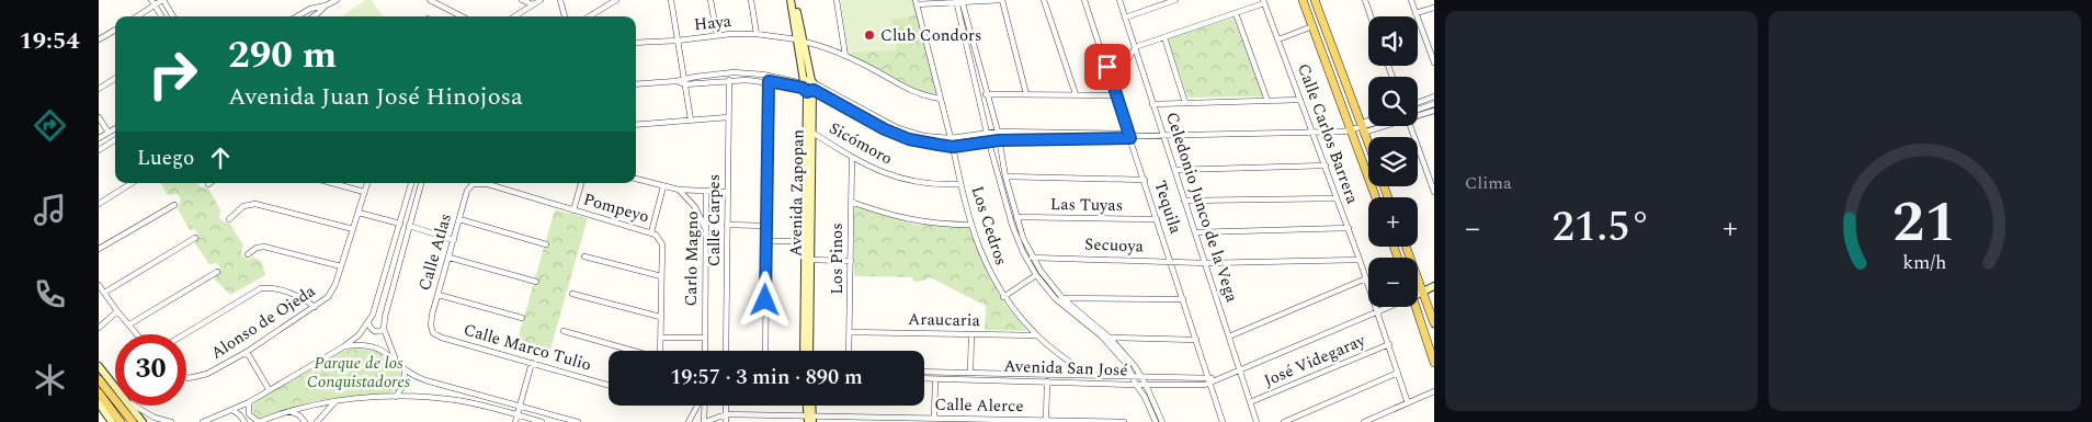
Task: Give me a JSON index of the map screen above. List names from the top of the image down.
{
  "streets": {
    "street": [
      "Haya",
      "Calle Carlos Barrera",
      "Sicómoro",
      "Avenida Zapopan",
      "Las Tuyas",
      "Tequila",
      "Celedonio Junco de la Vega",
      "Pompeyo",
      "Calle Carpes",
      "Los Cedros",
      "Secuoya",
      "Calle Atlas",
      "Carlo Magno",
      "Los Pinos",
      "Araucaria",
      "Alonso de Ojeda",
      "Calle Marco Tulio",
      "José Videgaray",
      "Avenida San José",
      "Calle Alerce"
    ]
  },
  "crossings": [
    ["Haya", "Avenida Zapopan"],
    ["Calle Carlos Barrera", "Secuoya"],
    ["Calle Carlos Barrera", "José Videgaray"],
    ["Calle Carlos Barrera", "Avenida San José"],
    ["Sicómoro", "Avenida Zapopan"],
    ["Sicómoro", "Los Cedros"],
    ["Sicómoro", "Los Pinos"],
    ["Las Tuyas", "Tequila"],
    ["Tequila", "Secuoya"],
    ["Tequila", "Avenida San José"],
    ["Celedonio Junco de la Vega", "Secuoya"],
    ["Celedonio Junco de la Vega", "José Videgaray"],
    ["Celedonio Junco de la Vega", "Avenida San José"],
    ["Pompeyo", "Calle Atlas"],
    ["Los Cedros", "Araucaria"],
    ["Los Cedros", "Avenida San José"],
    ["Calle Atlas", "Calle Marco Tulio"],
    ["Los Pinos", "Araucaria"]
  ],
  "parks": ["Parque de los Conquistadores"],
  "places": ["Club Condors"],
  "page": {
    "tabs": "19:54",
    "tile": "Clima",
    "map_buttons": ["+", "−"],
    "turn": ["290 m", "Avenida Juan José Hinojosa"],
    "then": "Luego",
    "heat": ["−", "21.5°", "+"],
    "limit": "30",
    "trip": "19:57 · 3 min · 890 m",
    "gauge": ["21", "km/h"]
  }
}
